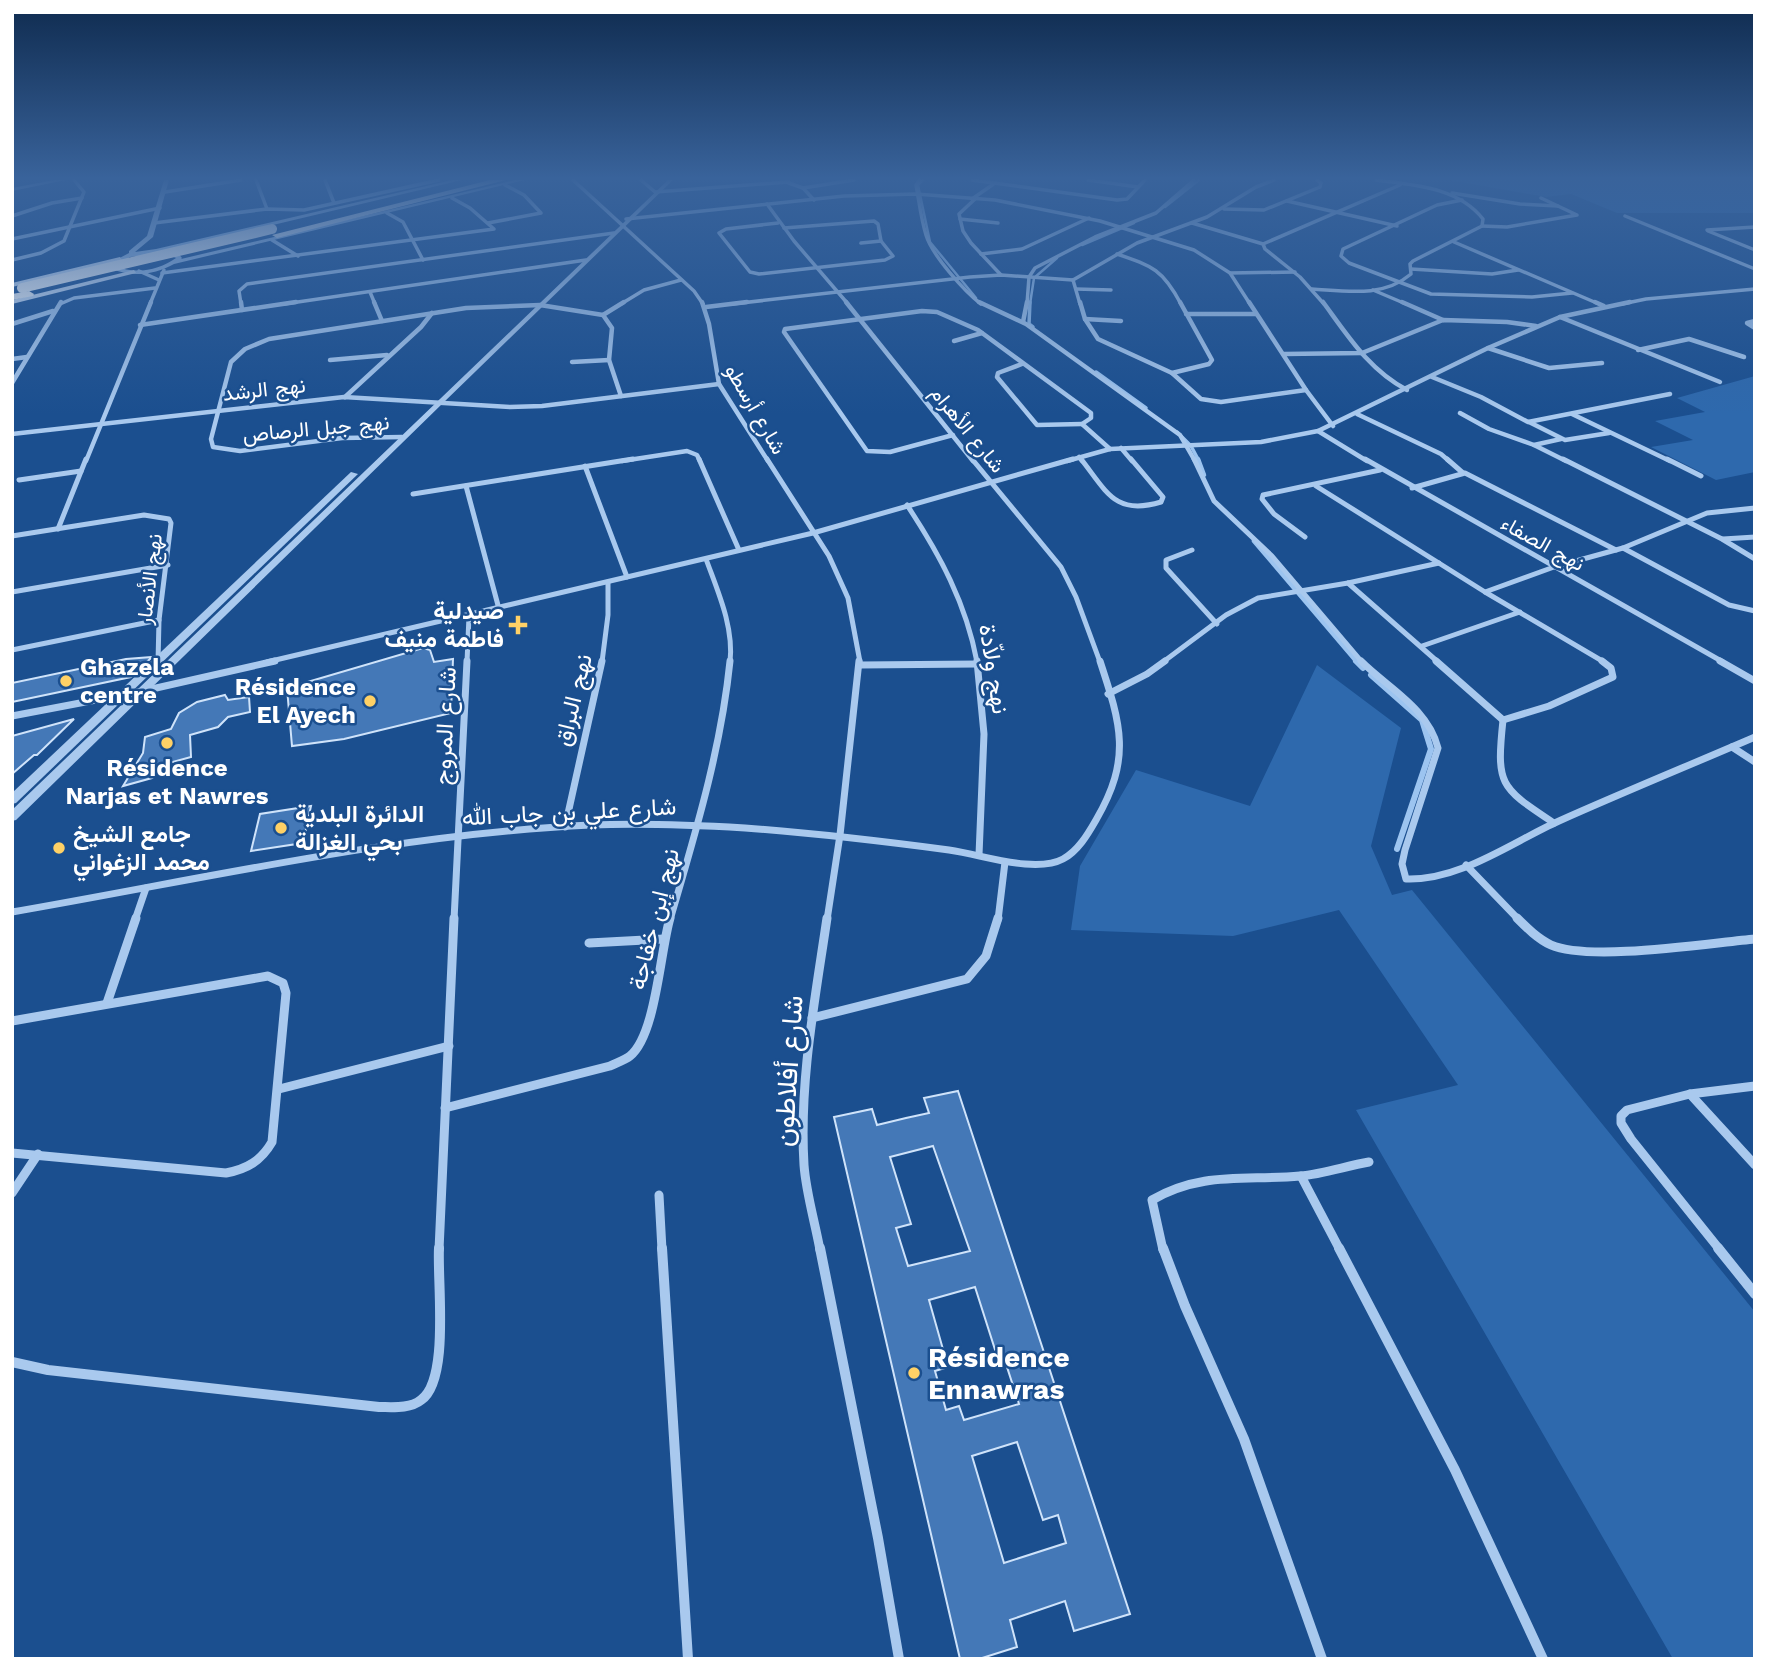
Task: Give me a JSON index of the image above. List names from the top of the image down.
{
  "streets": {
    "street": [
      "نهج الرشد",
      "شارع أرسطو",
      "نهج جبل الرصاص",
      "شارع الأهرام",
      "نهج الصفاء",
      "نهج الأنصار",
      "نهج ولاّدة",
      "نهج البراق",
      "شارع المروج",
      "شارع علي بن جاب الله",
      "نهج إبن خفاجة",
      "شارع أفلاطون"
    ]
  },
  "crossings": [
    ["نهج الرشد", "شارع أرسطو"],
    ["نهج الرشد", "نهج جبل الرصاص"],
    ["شارع أرسطو", "شارع أفلاطون"],
    ["شارع الأهرام", "شارع علي بن جاب الله"],
    ["نهج ولاّدة", "شارع علي بن جاب الله"],
    ["نهج البراق", "شارع علي بن جاب الله"],
    ["شارع المروج", "شارع علي بن جاب الله"],
    ["شارع المروج", "نهج إبن خفاجة"],
    ["شارع علي بن جاب الله", "نهج إبن خفاجة"],
    ["شارع علي بن جاب الله", "شارع أفلاطون"]
  ],
  "places": {
    "health": ["صيدلية فاطمة منيف"],
    "other": [
      "Ghazela centre",
      "Résidence El Ayech",
      "Résidence Narjas et Nawres",
      "الدائرة البلدية بحي الغزالة",
      "جامع الشيخ محمد الزغواني",
      "Résidence Ennawras"
    ]
  }
}
